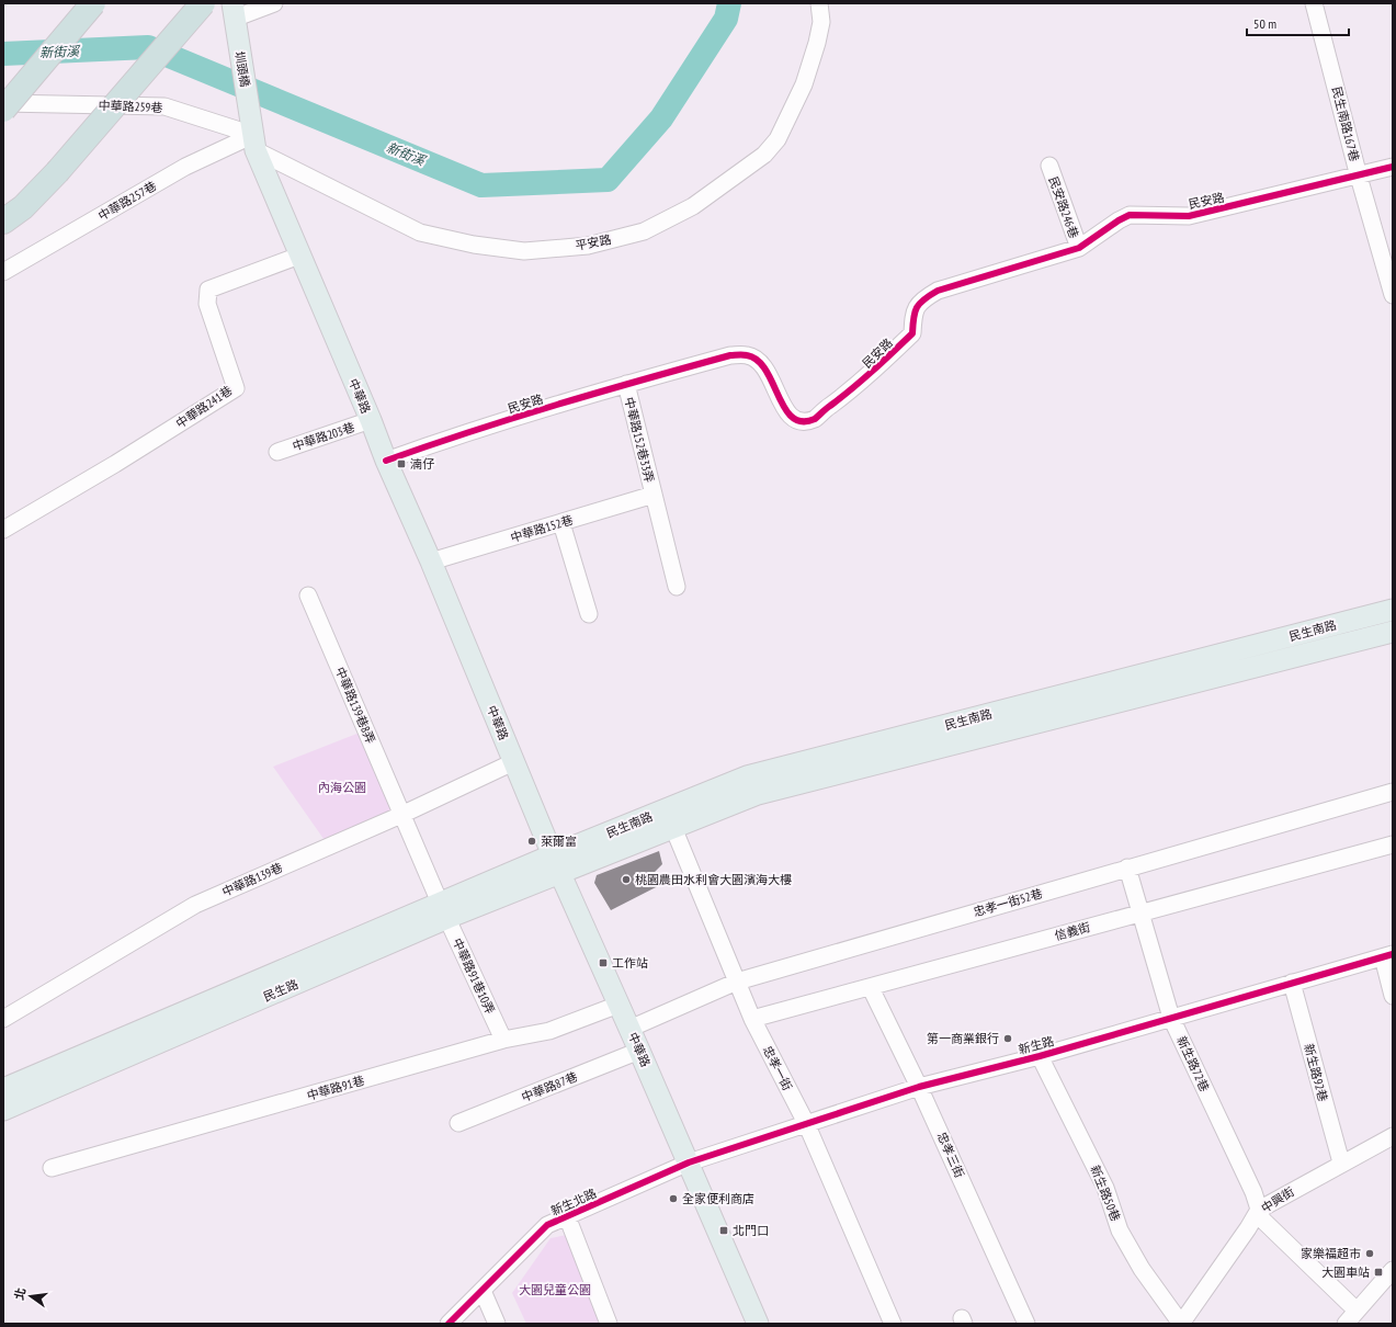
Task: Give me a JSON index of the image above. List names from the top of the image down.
{
  "streets": {
    "main road": [
      "圳頭橋",
      "中華路",
      "民生南路",
      "民生路"
    ],
    "street": [
      "中華路259巷",
      "民生南路167巷",
      "中華路257巷",
      "民安路",
      "民安路246巷",
      "平安路",
      "中華路241巷",
      "中華路203巷",
      "中華路152巷33弄",
      "中華路152巷",
      "中華路139巷8弄",
      "中華路139巷",
      "忠孝一街52巷",
      "信義街",
      "中華路91巷10弄",
      "新生路",
      "新生路72巷",
      "忠孝一街",
      "新生路92巷",
      "中華路87巷",
      "中華路91巷",
      "忠孝三街",
      "新生路50巷",
      "中興街",
      "新生北路"
    ]
  },
  "crossings": [
    ["圳頭橋", "中華路259巷"],
    ["圳頭橋", "中華路257巷"],
    ["圳頭橋", "平安路"],
    ["圳頭橋", "中華路"],
    ["中華路259巷", "中華路257巷"],
    ["中華路259巷", "平安路"],
    ["中華路259巷", "中華路"],
    ["民生南路167巷", "民安路"],
    ["中華路257巷", "平安路"],
    ["中華路257巷", "中華路"],
    ["民安路", "民安路246巷"],
    ["民安路", "中華路"],
    ["民安路", "中華路152巷33弄"],
    ["平安路", "中華路"],
    ["中華路", "中華路241巷"],
    ["中華路", "中華路203巷"],
    ["中華路", "中華路152巷"],
    ["中華路", "民生南路"],
    ["中華路", "中華路139巷"],
    ["中華路", "忠孝一街52巷"],
    ["中華路", "民生路"],
    ["中華路", "新生路"],
    ["中華路", "中華路87巷"],
    ["中華路", "中華路91巷"],
    ["中華路", "新生北路"],
    ["中華路152巷33弄", "中華路152巷"],
    ["民生南路", "民生路"],
    ["民生南路", "忠孝一街"],
    ["中華路139巷8弄", "中華路139巷"],
    ["中華路139巷8弄", "中華路91巷10弄"],
    ["中華路139巷8弄", "民生路"],
    ["忠孝一街52巷", "新生路72巷"],
    ["忠孝一街52巷", "忠孝一街"],
    ["信義街", "新生路72巷"],
    ["信義街", "忠孝一街"],
    ["信義街", "忠孝三街"],
    ["中華路91巷10弄", "民生路"],
    ["中華路91巷10弄", "中華路91巷"],
    ["新生路", "新生路72巷"],
    ["新生路", "忠孝一街"],
    ["新生路", "新生路92巷"],
    ["新生路", "忠孝三街"],
    ["新生路", "新生路50巷"],
    ["新生路", "新生北路"],
    ["新生路72巷", "中興街"],
    ["新生路92巷", "中興街"],
    ["新生路50巷", "中興街"]
  ],
  "water": ["新街溪"],
  "parks": ["內海公園", "大園兒童公園"],
  "places": {
    "transit": [
      "湳仔",
      "工作站",
      "北門口",
      "大園車站"
    ],
    "other": [
      "萊爾富",
      "桃園農田水利會大園濱海大樓",
      "第一商業銀行",
      "全家便利商店",
      "家樂福超市"
    ]
  },
  "scale_bar": "50 m",
  "north": "left"
}
